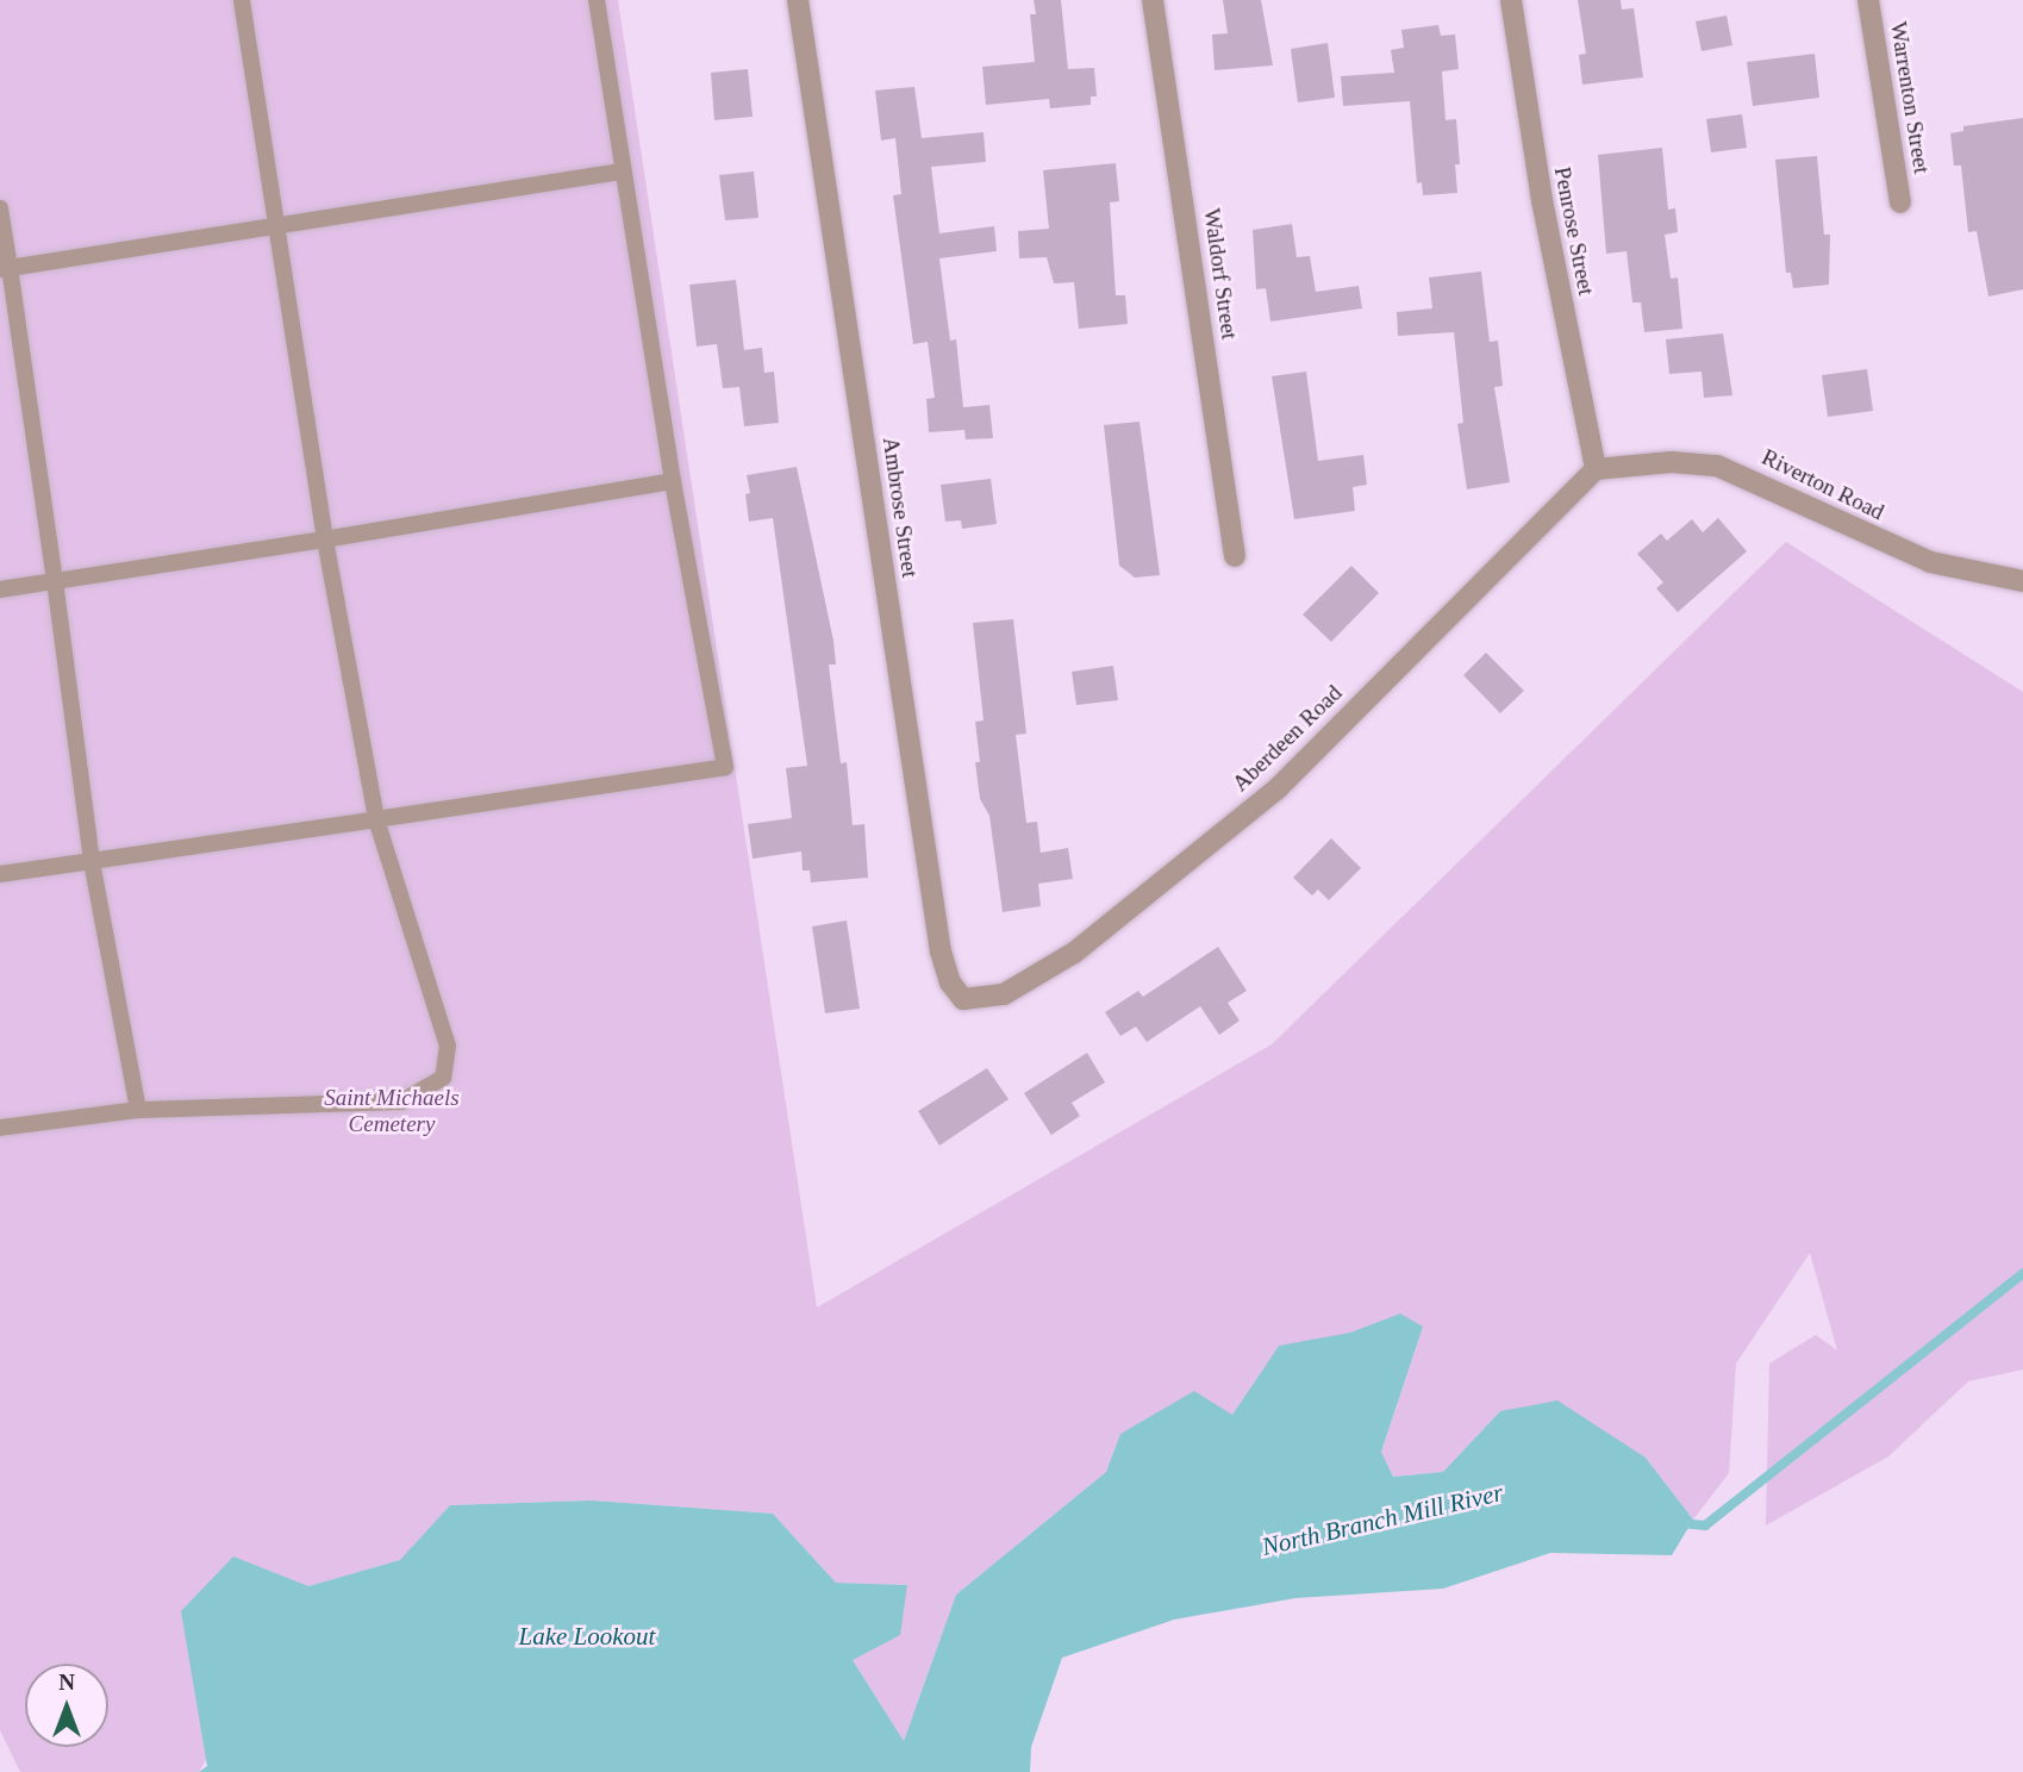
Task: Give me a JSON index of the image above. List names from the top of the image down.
{
  "streets": {
    "street": [
      "Warrenton Street",
      "Penrose Street",
      "Waldorf Street",
      "Riverton Road",
      "Ambrose Street",
      "Aberdeen Road"
    ]
  },
  "crossings": [
    ["Penrose Street", "Riverton Road"],
    ["Penrose Street", "Aberdeen Road"],
    ["Riverton Road", "Aberdeen Road"],
    ["Ambrose Street", "Aberdeen Road"]
  ],
  "water": ["North Branch Mill River", "Lake Lookout"],
  "parks": ["Saint Michaels Cemetery"],
  "north": "top"
}
